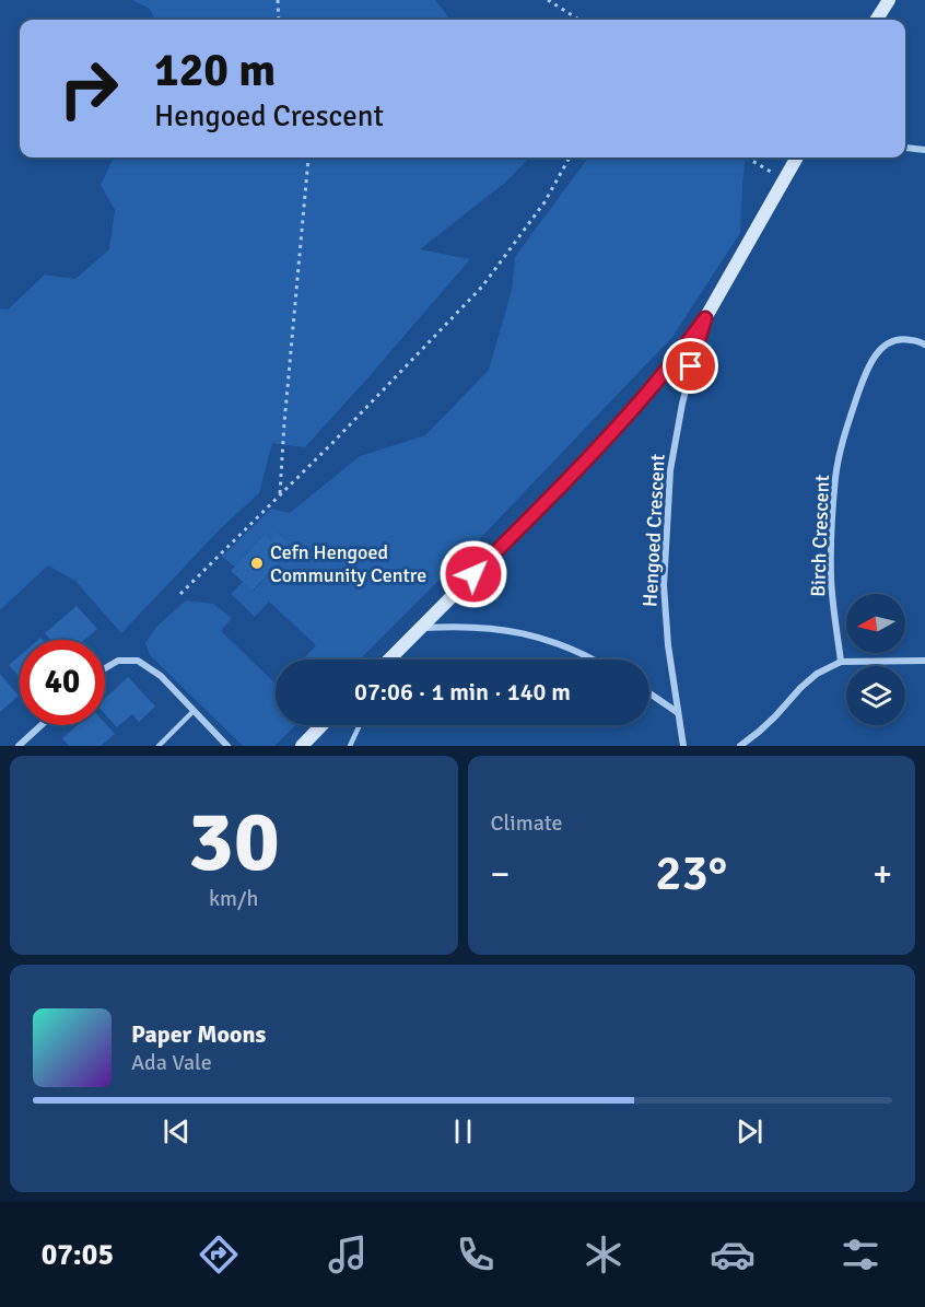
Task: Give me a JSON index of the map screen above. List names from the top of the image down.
{
  "streets": {
    "street": ["Hengoed Crescent", "Birch Crescent"]
  },
  "places": ["Cefn Hengoed Community Centre"],
  "north": "left",
  "page": {
    "turn": ["120 m", "Hengoed Crescent"],
    "limit": "40",
    "trip": "07:06 · 1 min · 140 m",
    "tile": [
      ["30", "km/h"],
      "Climate"
    ],
    "heat": ["−", "23°", "+"],
    "song": ["Paper Moons", "Ada Vale"],
    "tabs": "07:05"
  }
}
